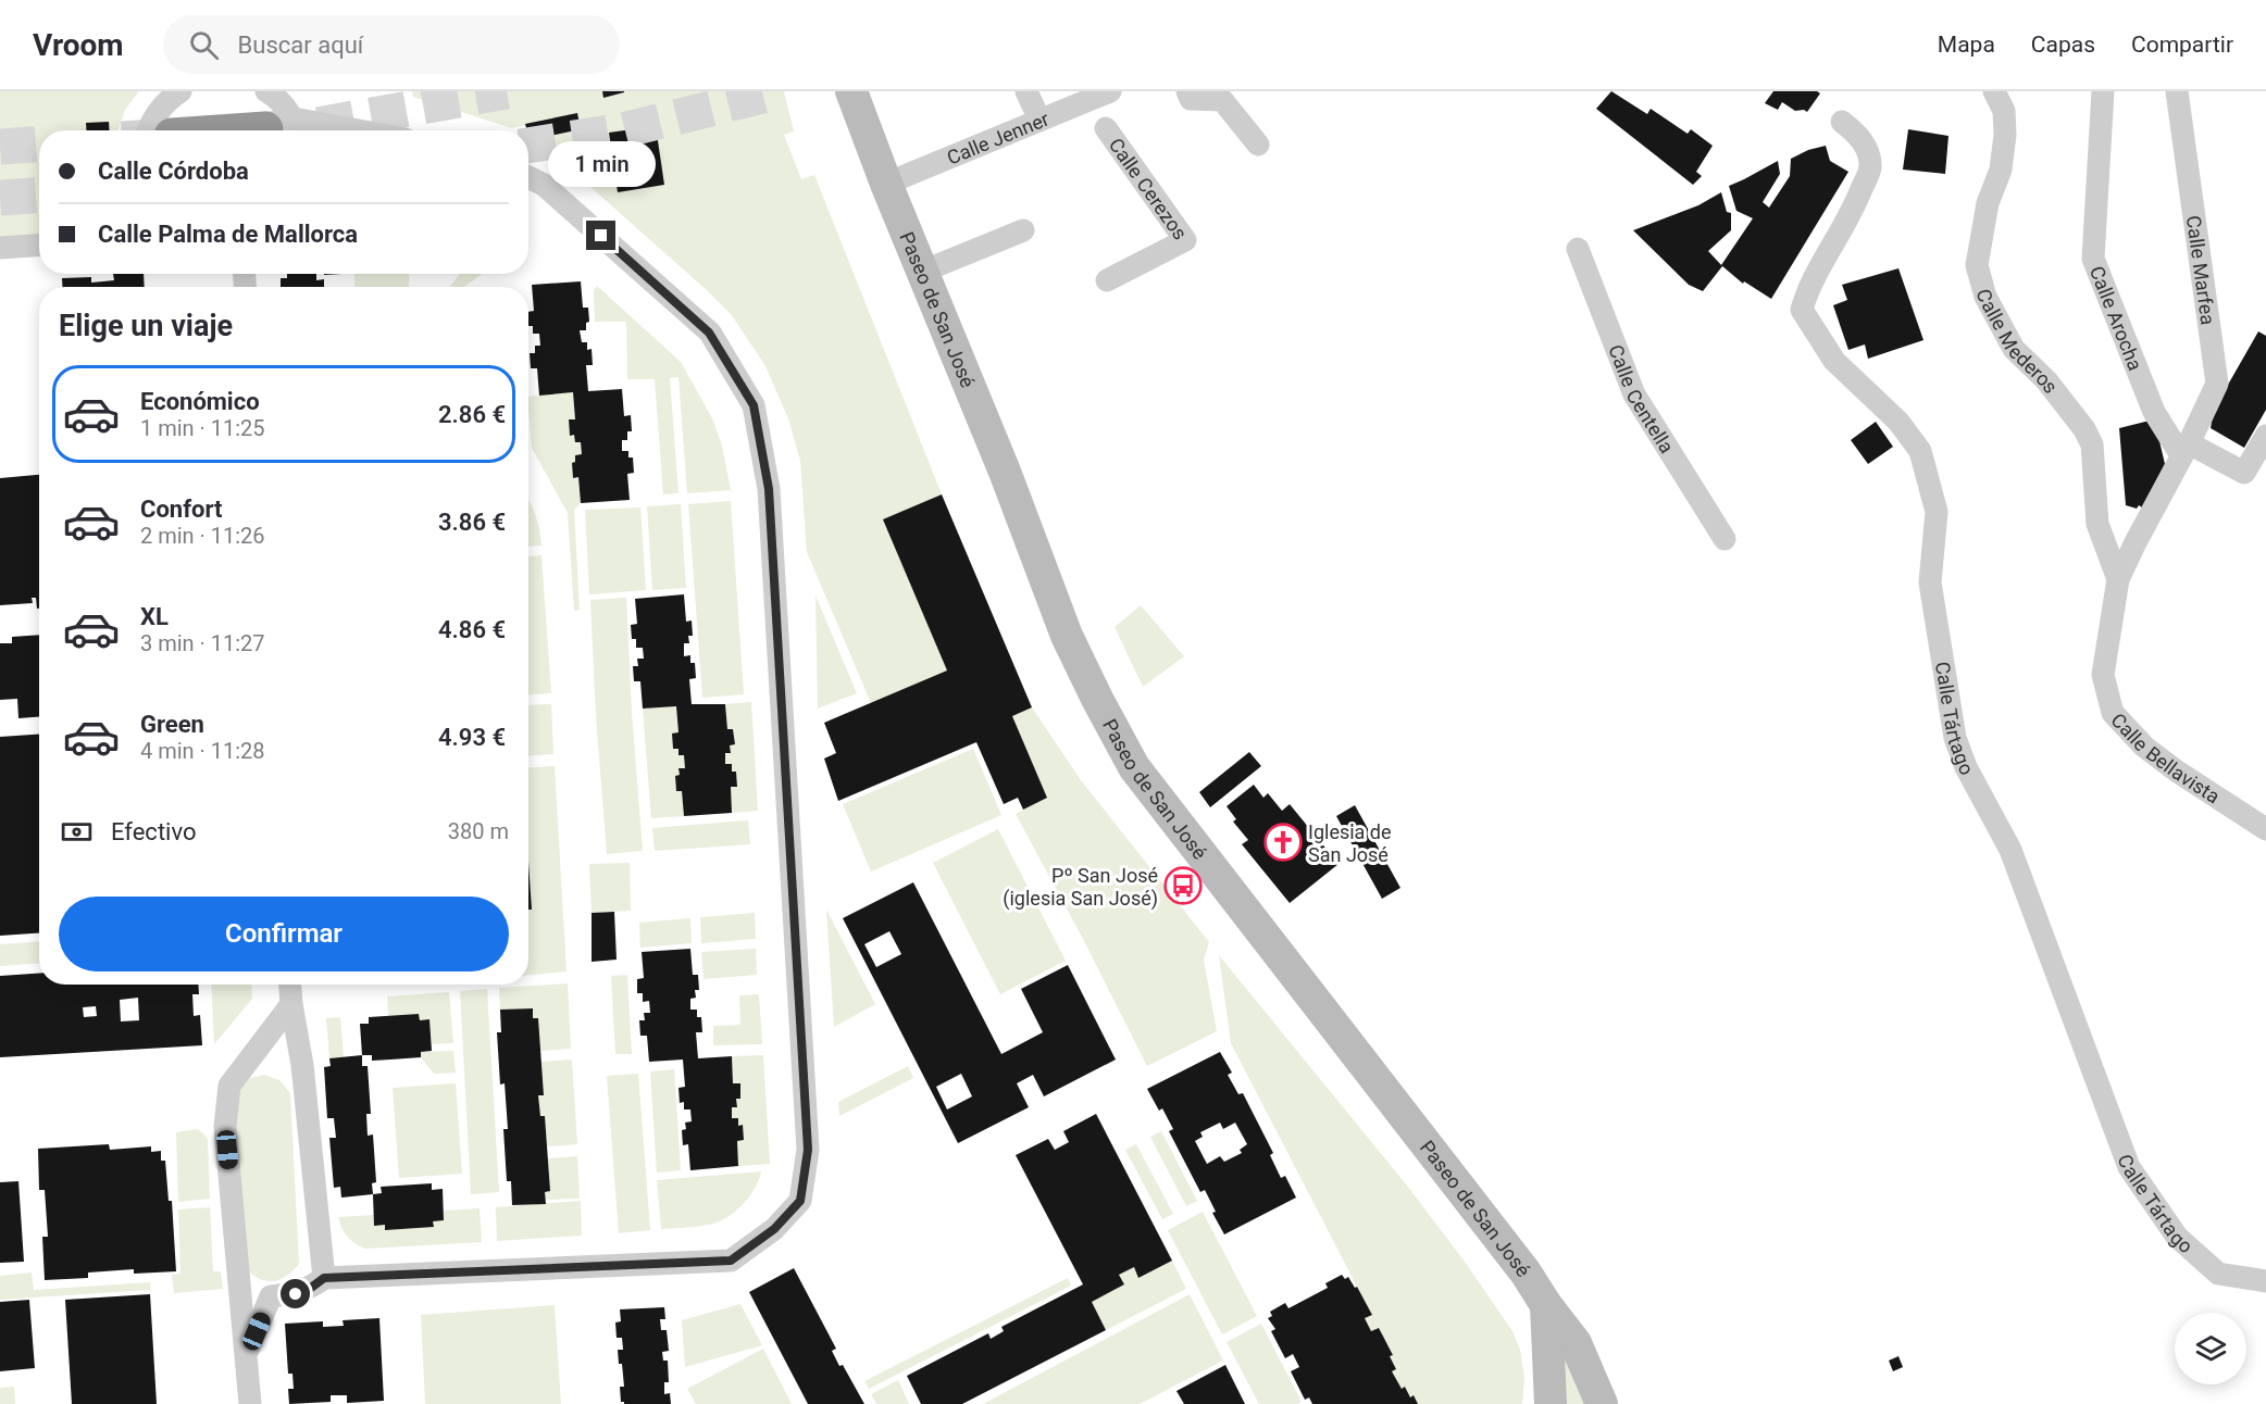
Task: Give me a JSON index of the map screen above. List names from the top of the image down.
{
  "streets": {
    "street": [
      "Calle Jenner",
      "Calle Cerezos",
      "Calle Marfea",
      "Paseo de San José",
      "Calle Arocha",
      "Calle Mederos",
      "Calle Centella",
      "Calle Tártago",
      "Calle Bellavista"
    ]
  },
  "crossings": [
    ["Calle Jenner", "Paseo de San José"],
    ["Calle Marfea", "Calle Arocha"],
    ["Calle Marfea", "Calle Bellavista"],
    ["Calle Arocha", "Calle Bellavista"],
    ["Calle Mederos", "Calle Bellavista"]
  ],
  "places": {
    "church": ["Iglesia de San José"],
    "bus stop": ["Pº San José (iglesia San José)"]
  },
  "page": {
    "header": "Vroom",
    "search": "Buscar aquí",
    "nav": ["Mapa", "Capas", "Compartir"],
    "banner": ["Calle Córdoba", "Calle Palma de Mallorca"],
    "bubble": "1 min",
    "heading": "Elige un viaje",
    "list": [
      {
        "name": "Económico",
        "note": "1 min · 11:25",
        "value": "2.86 €"
      },
      {
        "name": "Confort",
        "note": "2 min · 11:26",
        "value": "3.86 €"
      },
      {
        "name": "XL",
        "note": "3 min · 11:27",
        "value": "4.86 €"
      },
      {
        "name": "Green",
        "note": "4 min · 11:28",
        "value": "4.93 €"
      }
    ],
    "pay": ["Efectivo", "380 m"],
    "buttons": "Confirmar"
  }
}
